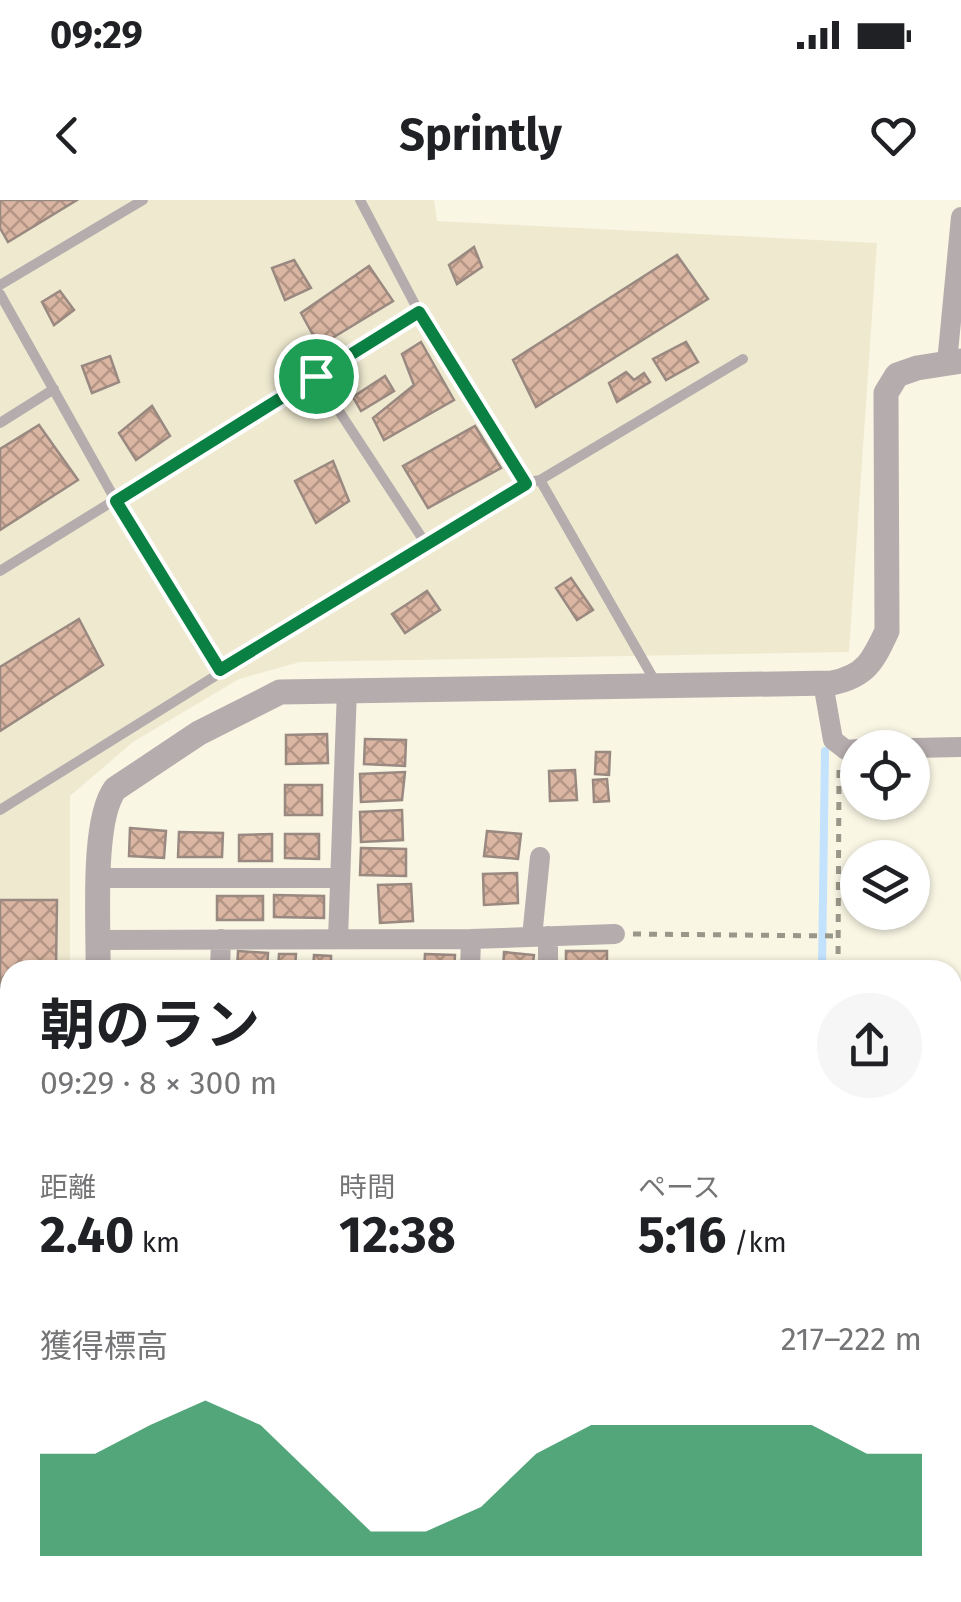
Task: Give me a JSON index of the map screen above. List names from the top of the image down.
{
  "page": {
    "status": "09:29",
    "header": "Sprintly",
    "heading": ["朝のラン", "09:29 · 8 × 300 m"],
    "stats": [
      ["距離", "2.40 km"],
      ["時間", "12:38"],
      ["ペース", "5:16 /km"]
    ],
    "chart": ["獲得標高", "217–222 m"]
  }
}
